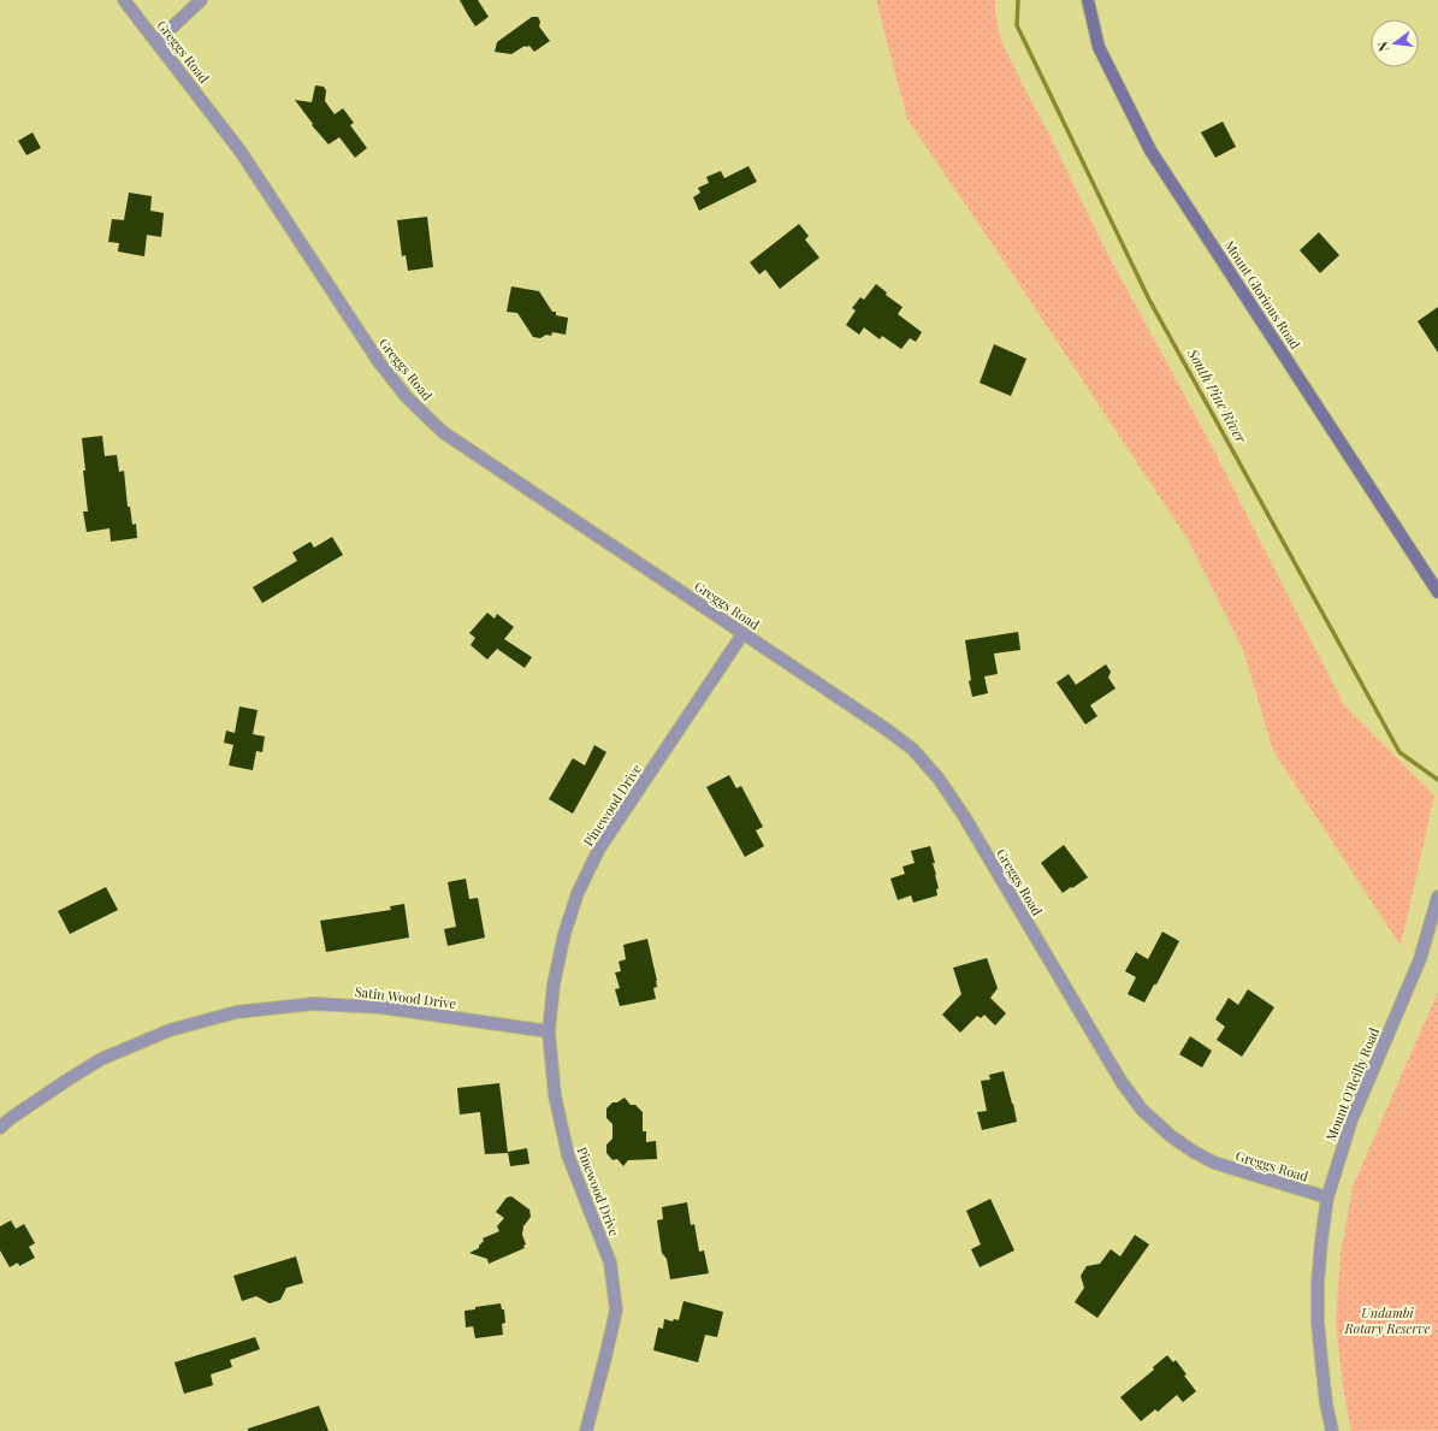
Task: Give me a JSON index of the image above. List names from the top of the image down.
{
  "streets": {
    "main road": ["Mount Glorious Road"],
    "street": [
      "Greggs Road",
      "Pinewood Drive",
      "Satin Wood Drive",
      "Mount O'Reilly Road"
    ]
  },
  "crossings": [
    ["Greggs Road", "Pinewood Drive"],
    ["Greggs Road", "Mount O'Reilly Road"],
    ["Pinewood Drive", "Satin Wood Drive"]
  ],
  "water": ["South Pine River"],
  "parks": ["Undambi Rotary Reserve"],
  "north": "left"
}
